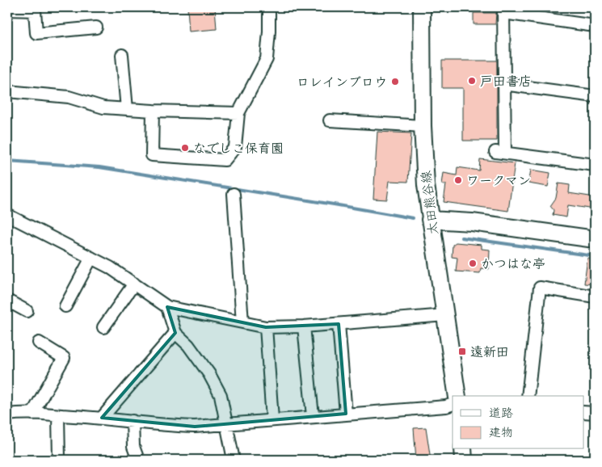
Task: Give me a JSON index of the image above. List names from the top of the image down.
{
  "streets": {
    "main road": ["太田熊谷線"]
  },
  "places": {
    "other": [
      "戸田書店",
      "ロレインブロウ",
      "なでしこ保育園",
      "ワークマン",
      "かつはな亭"
    ],
    "transit": ["遠新田"]
  },
  "legend": ["道路", "建物"]
}
